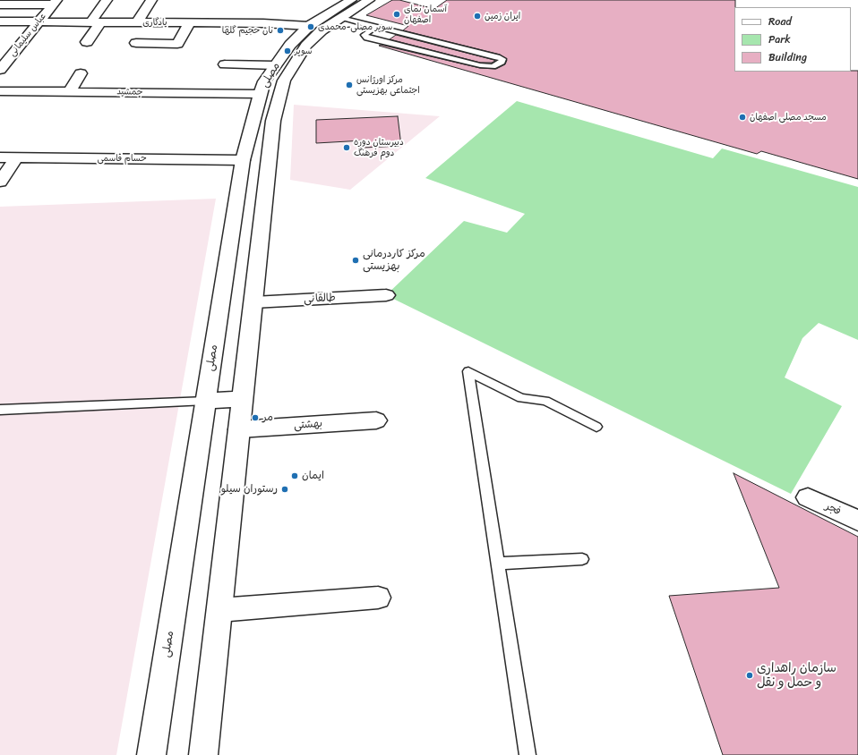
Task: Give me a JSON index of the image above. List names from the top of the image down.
{
  "streets": {
    "main road": [
      "یادگاری",
      "عباس سلیمانی",
      "مصلی",
      "جمشید",
      "حسام قاسمی",
      "طالقانی",
      "بهشتی",
      "فجر"
    ]
  },
  "crossings": [
    ["یادگاری", "عباس سلیمانی"],
    ["یادگاری", "مصلی"],
    ["مصلی", "جمشید"],
    ["مصلی", "حسام قاسمی"],
    ["مصلی", "طالقانی"],
    ["مصلی", "بهشتی"]
  ],
  "places": [
    "آسمان نمای اصفهان",
    "ایران زمین",
    "سوپر مصلی-محمدی",
    "نان حجیم گلها",
    "سوپر",
    "مرکز اورژانس اجتماعی بهزیستی",
    "مسجد مصلی اصفهان",
    "دبیرستان دوره دوم فرهنگ",
    "مرکز کاردرمانی بهزیستی",
    "مر",
    "ایمان",
    "رستوران سیلو",
    "سازمان راهداری و حمل و نقل"
  ],
  "legend": ["Road", "Park", "Building"]
}
